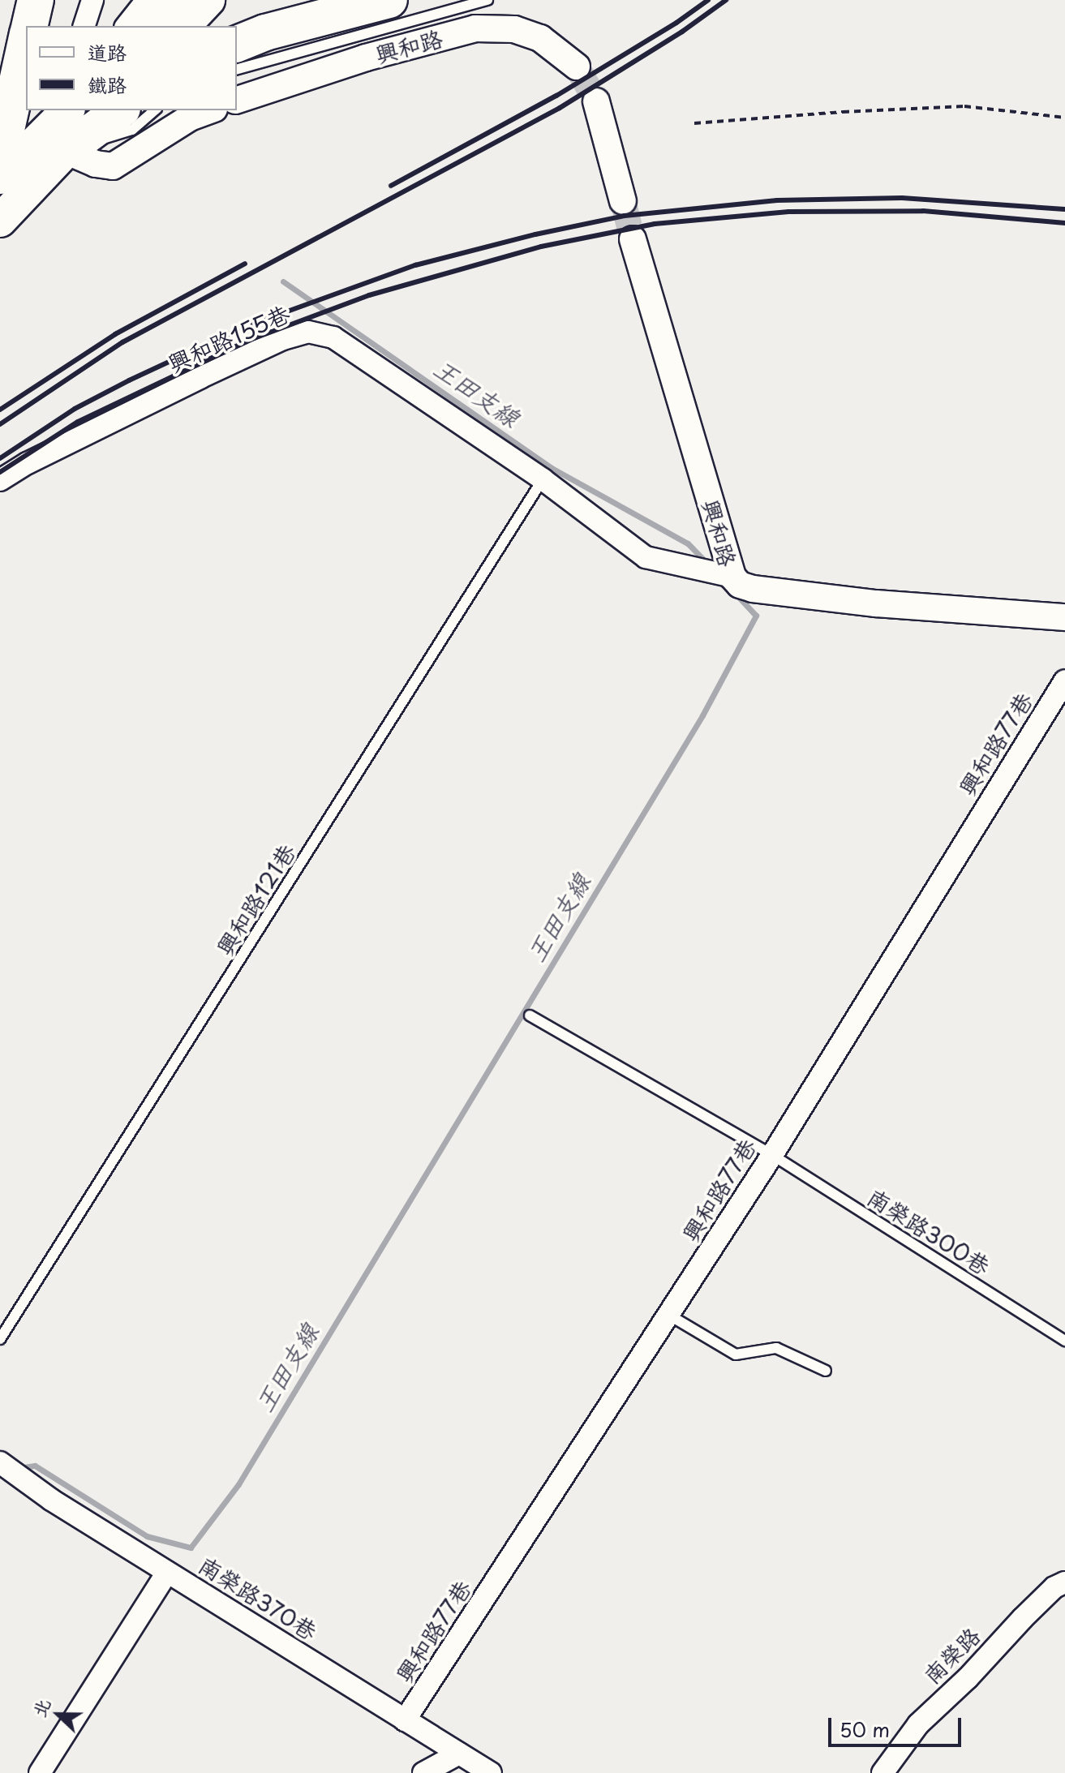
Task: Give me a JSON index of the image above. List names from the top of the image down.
{
  "streets": {
    "street": [
      "興和路",
      "興和路155巷",
      "興和路77巷",
      "南榮路370巷",
      "南榮路"
    ],
    "lane": ["興和路121巷", "南榮路300巷"]
  },
  "crossings": [
    ["興和路", "興和路155巷"],
    ["興和路155巷", "興和路121巷"],
    ["興和路77巷", "南榮路300巷"],
    ["興和路77巷", "南榮路370巷"]
  ],
  "water": ["王田支線"],
  "legend": ["道路", "鐵路"],
  "scale_bar": "50 m",
  "north": "left"
}
